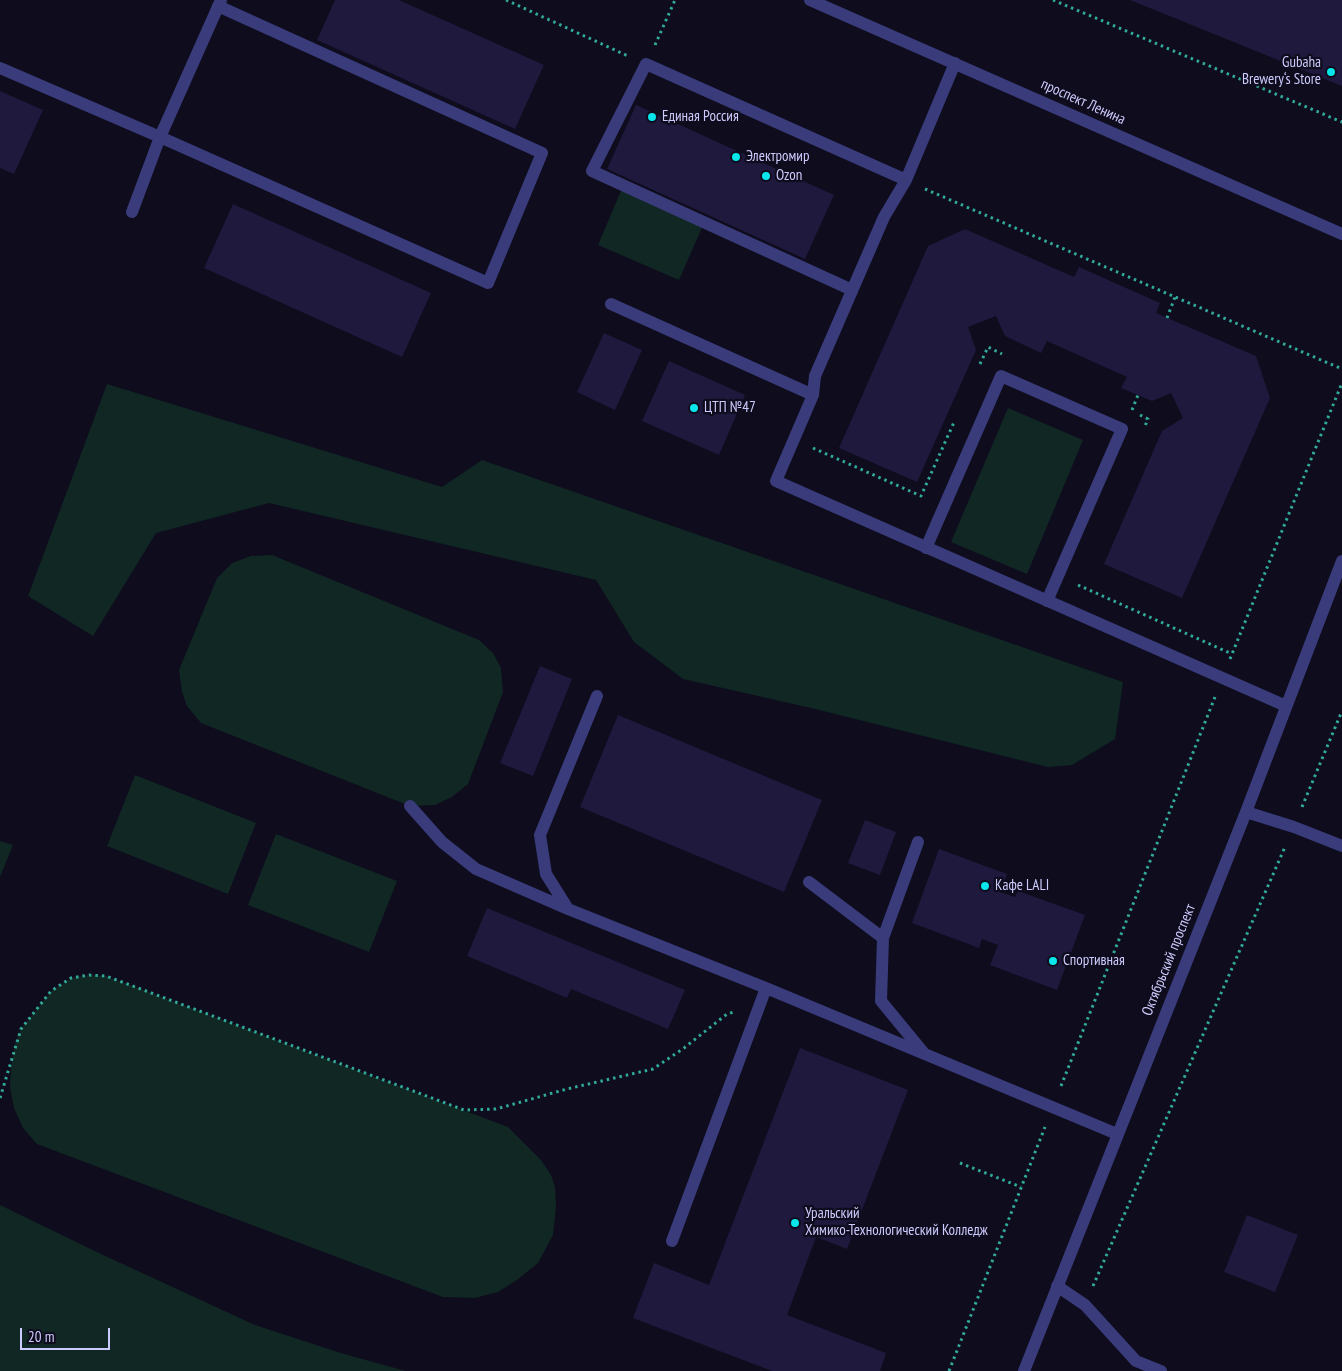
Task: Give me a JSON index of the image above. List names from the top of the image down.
{
  "streets": {
    "street": ["проспект Ленина", "Октябрьский проспект"]
  },
  "places": [
    "Gubaha Brewery‘s Store",
    "Единая Россия",
    "Электромир",
    "Ozon",
    "ЦТП №47",
    "Кафе LALI",
    "Спортивная",
    "Уральский Химико-Технологический Колледж"
  ],
  "scale_bar": "20 m"
}
